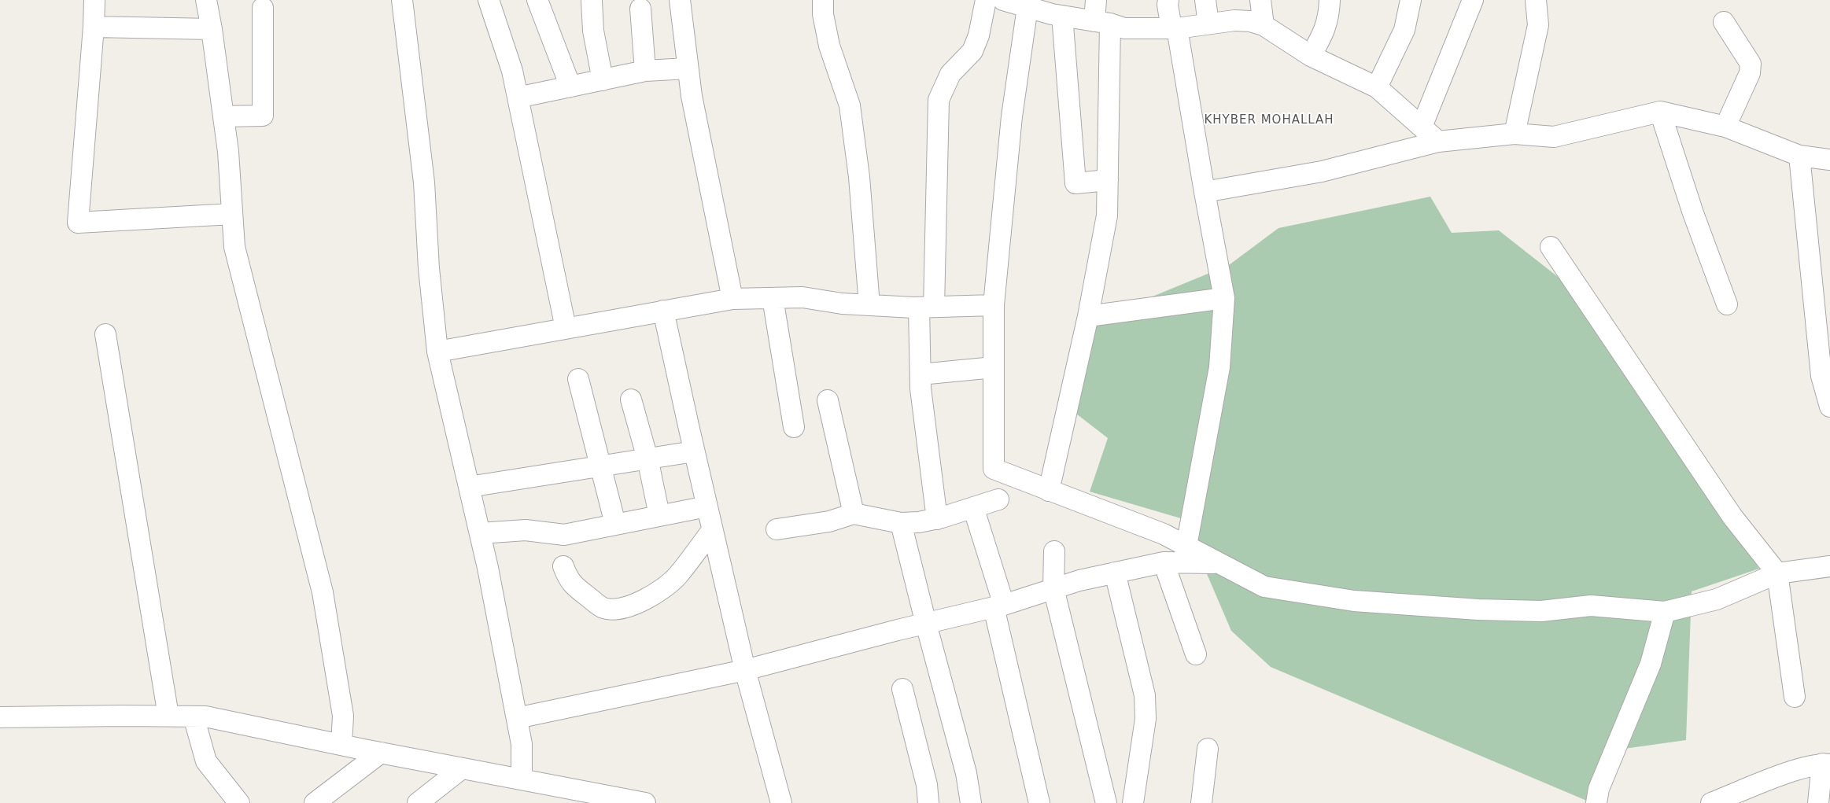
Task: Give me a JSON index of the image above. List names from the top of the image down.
{
  "districts": ["KHYBER MOHALLAH"]
}
